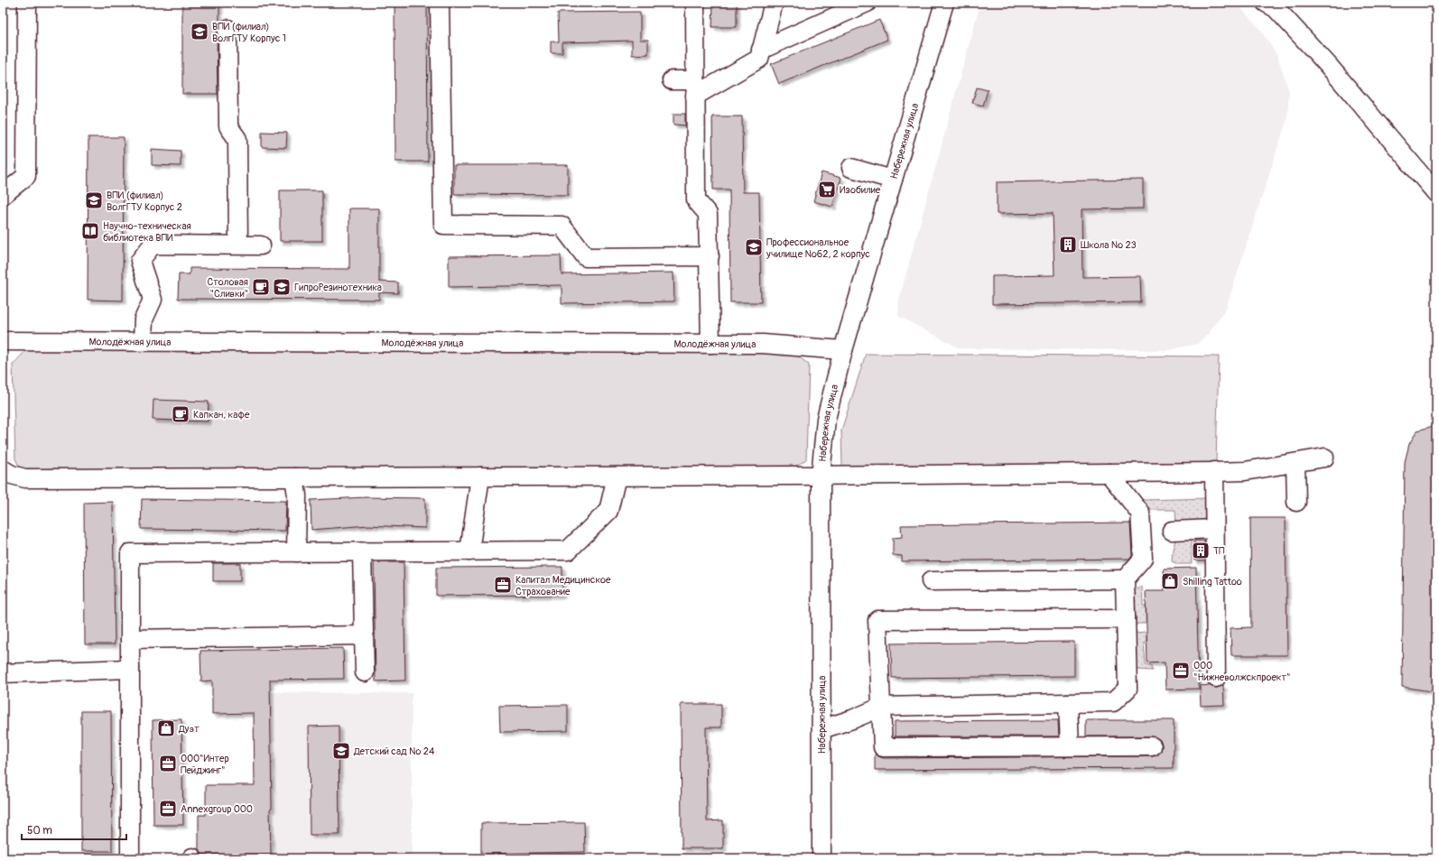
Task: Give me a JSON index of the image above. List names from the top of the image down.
{
  "streets": {
    "street": ["Набережная улица", "Молодёжная улица"]
  },
  "crossings": [
    ["Набережная улица", "Молодёжная улица"]
  ],
  "places": {
    "school or university": [
      "ВПИ (филиал) ВолгГТУ Корпус 1",
      "ВПИ (филиал) ВолгГТУ Корпус 2",
      "Профессиональное училище №62, 2 корпус",
      "ГипроРезинотехника",
      "Детский сад № 24"
    ],
    "supermarket": ["Изобилие"],
    "library": ["Научно-техническая библиотека ВПИ"],
    "building": ["Школа № 23", "ТП"],
    "cafe": ["Столовая \"Сливки\"", "Капкан, кафе"],
    "shop": ["Shilling Tattoo", "Дуэт"],
    "office": [
      "Капитал Медицинское Страхование",
      "ООО \"Нижневолжскпроект\"",
      "ООО\"Интер Пейджинг\"",
      "Annexgroup ООО"
    ]
  },
  "scale_bar": "50 m"
}
